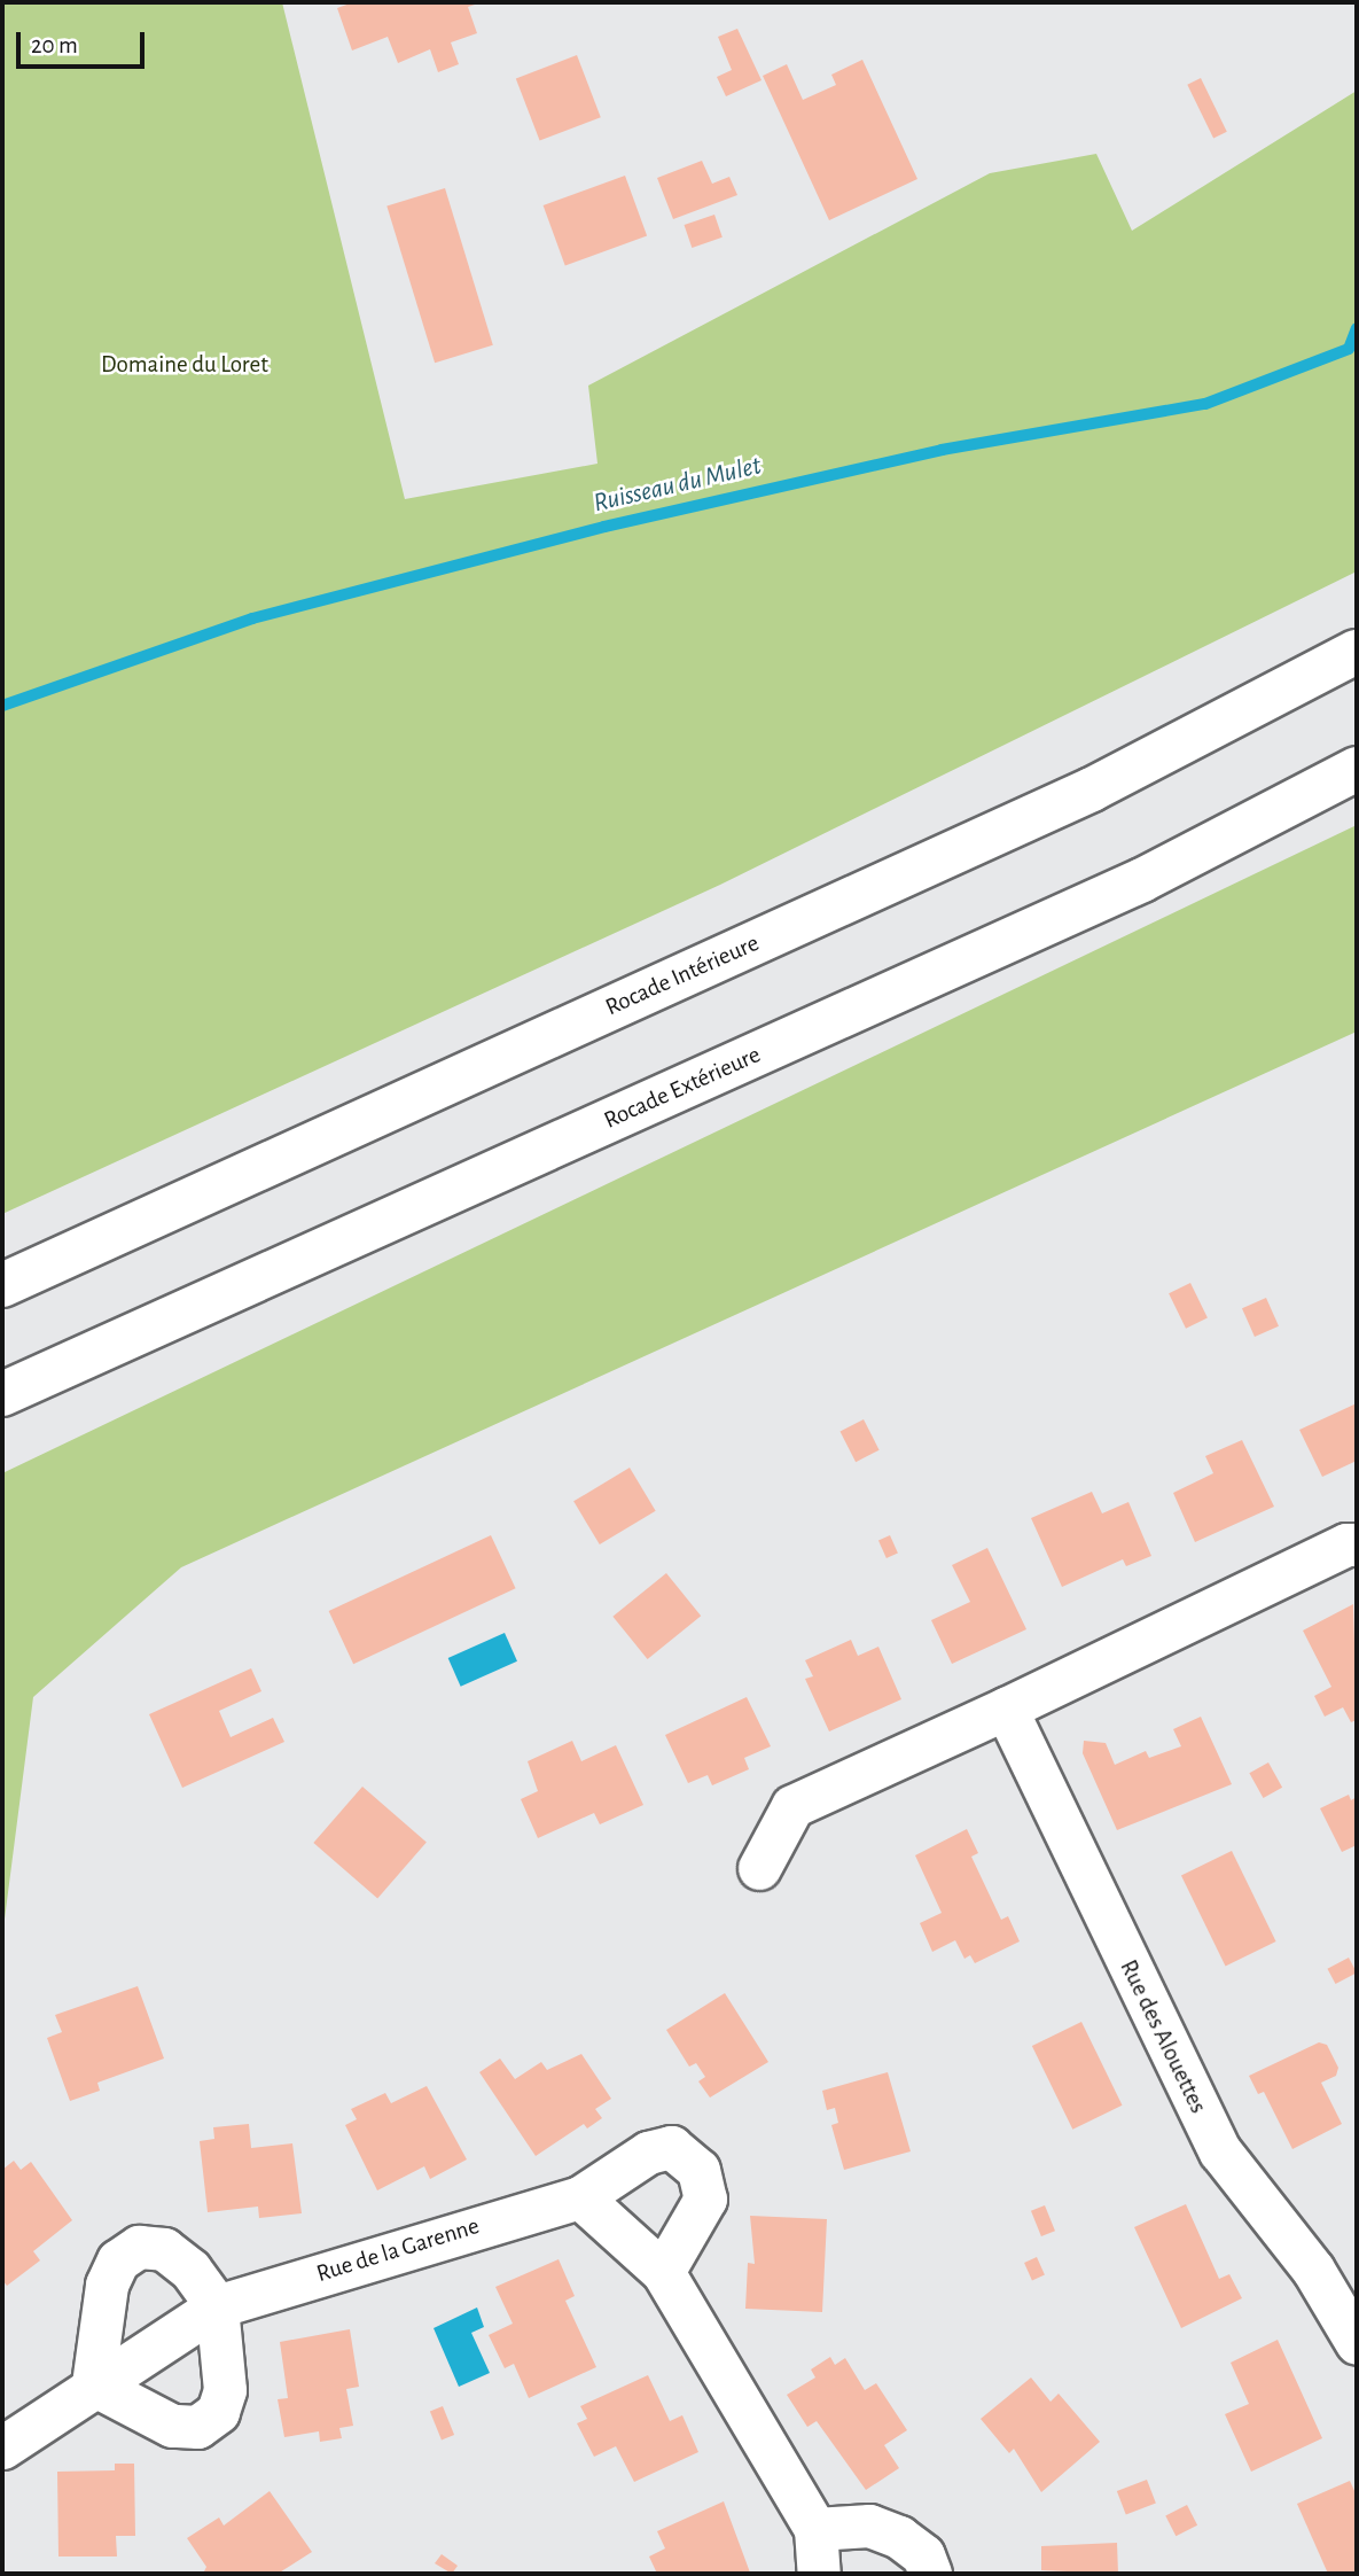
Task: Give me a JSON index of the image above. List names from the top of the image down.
{
  "streets": {
    "highway": ["Rocade Intérieure", "Rocade Extérieure"],
    "street": ["Rue des Alouettes", "Rue de la Garenne"]
  },
  "water": ["Ruisseau du Mulet"],
  "parks": ["Domaine du Loret"],
  "scale_bar": "20 m"
}
